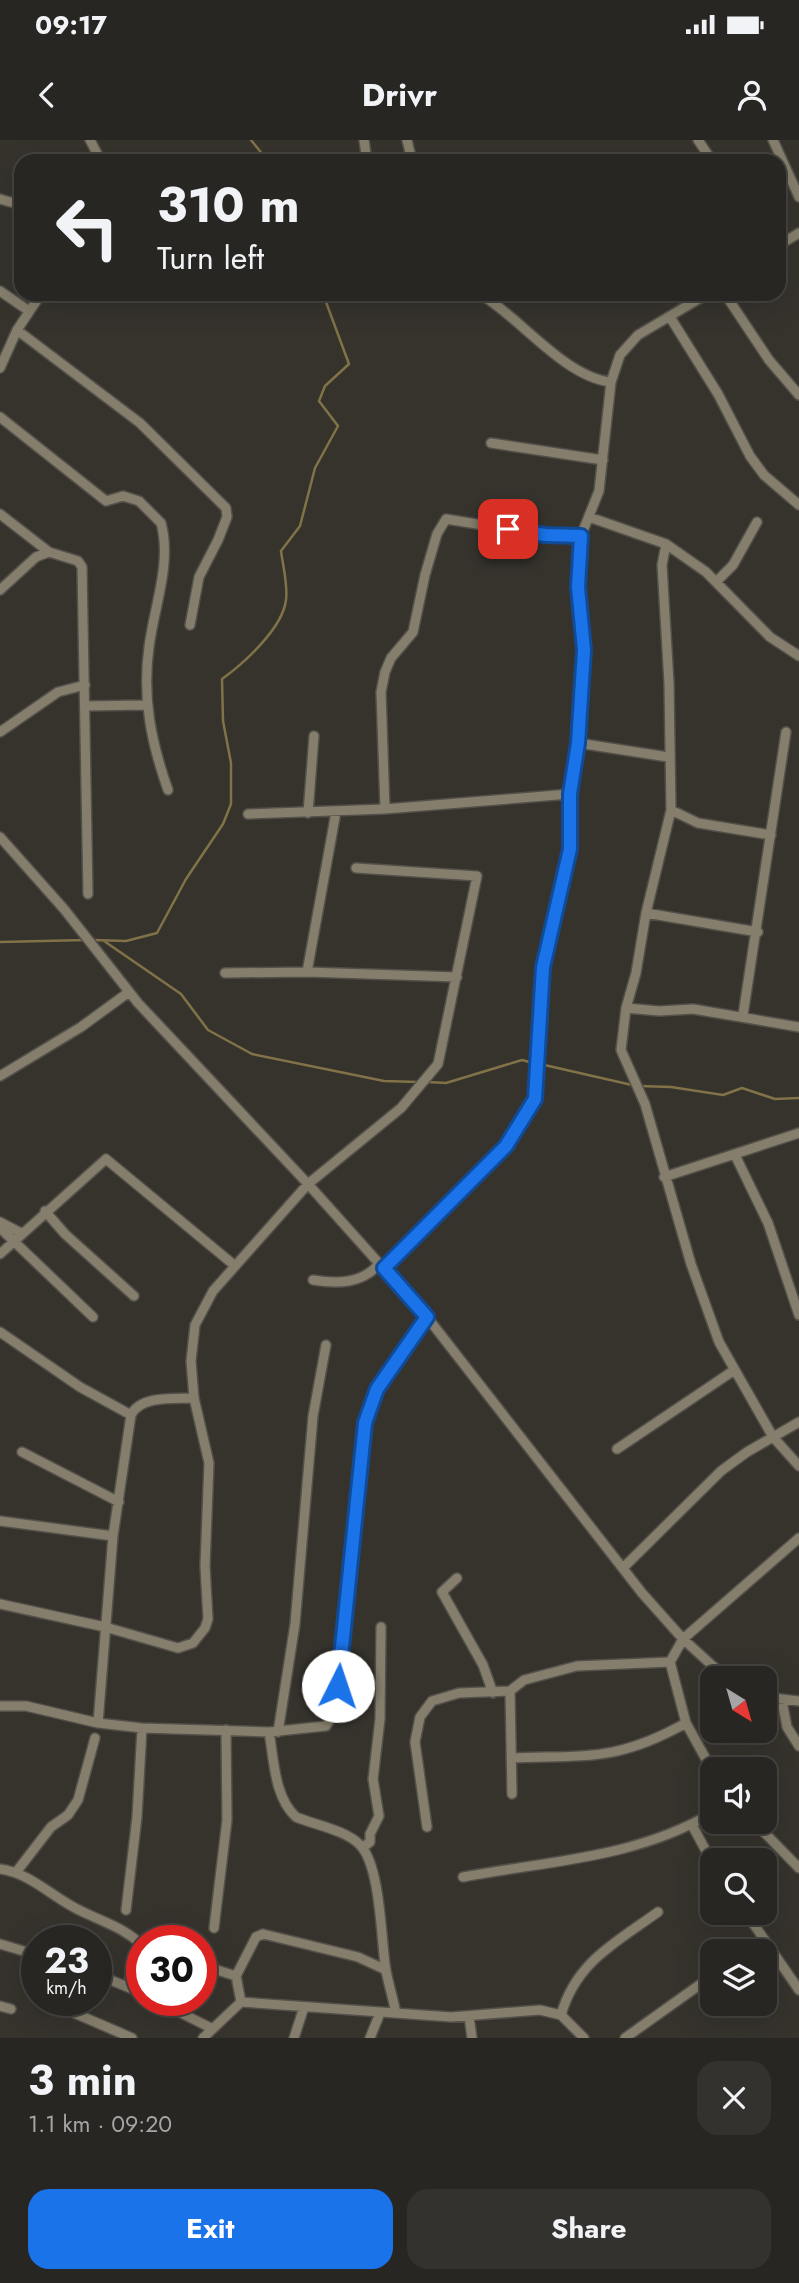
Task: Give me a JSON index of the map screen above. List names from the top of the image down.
{
  "north": "bottom right",
  "page": {
    "status": "09:17",
    "header": "Drivr",
    "turn": ["310 m", "Turn left"],
    "speed": "23 km/h",
    "limit": "30",
    "heading": ["3 min", "1.1 km · 09:20"],
    "buttons": ["Exit", "Share"]
  }
}
